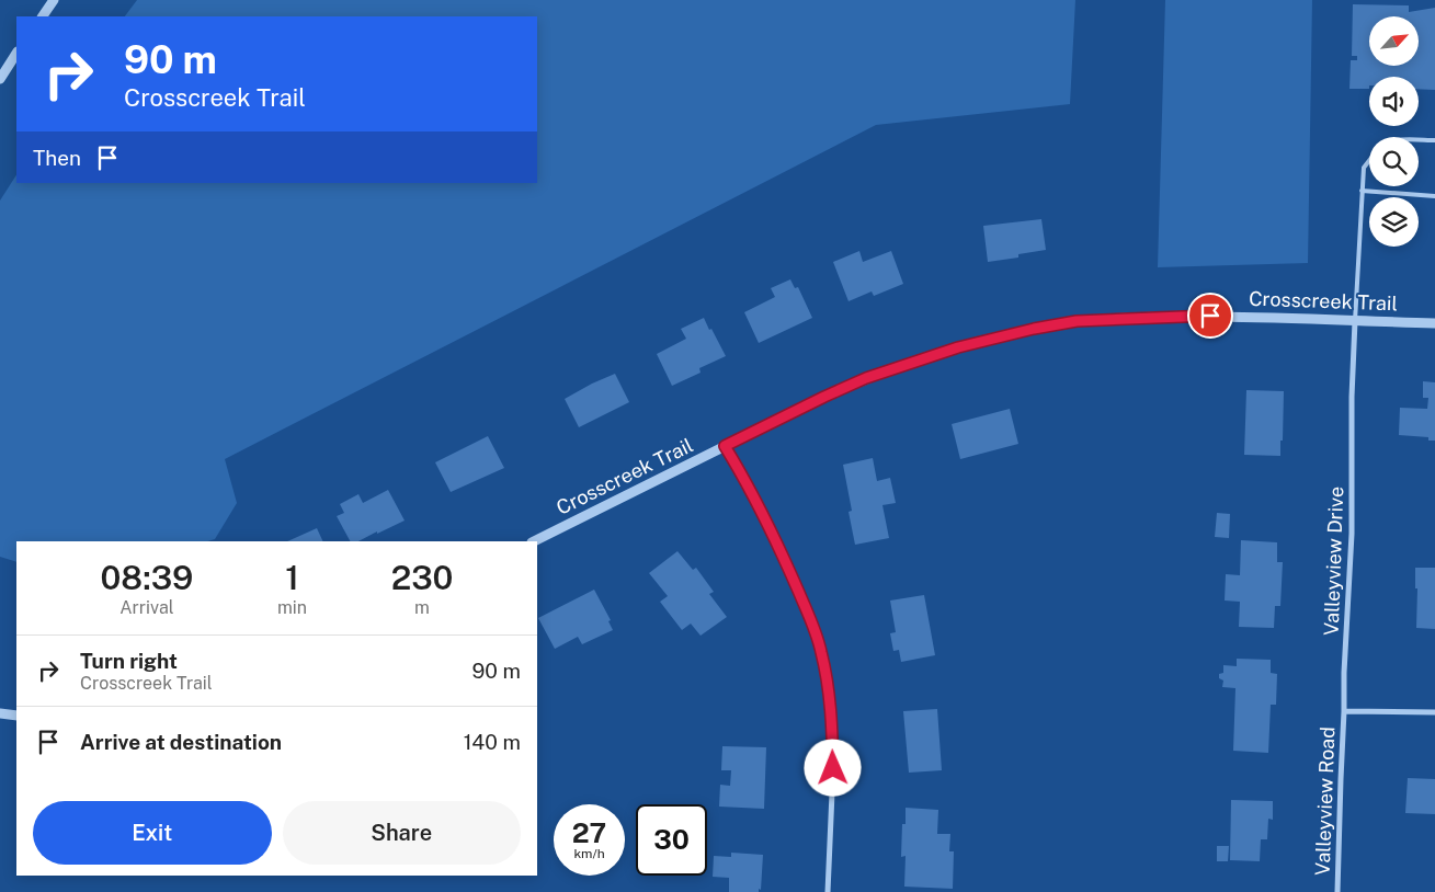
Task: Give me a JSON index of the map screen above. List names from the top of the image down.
{
  "streets": {
    "street": ["Crosscreek Trail", "Valleyview Drive", "Valleyview Road"]
  },
  "crossings": [
    ["Crosscreek Trail", "Valleyview Drive"],
    ["Valleyview Drive", "Valleyview Road"]
  ],
  "north": "top right",
  "page": {
    "turn": ["90 m", "Crosscreek Trail"],
    "then": "Then",
    "eta": [
      "08:39",
      "Arrival",
      "1",
      "min",
      "230",
      "m"
    ],
    "list": [
      {
        "name": "Turn right",
        "note": "Crosscreek Trail",
        "value": "90 m"
      },
      {
        "name": "Arrive at destination",
        "value": "140 m"
      }
    ],
    "buttons": ["Exit", "Share"],
    "speed": "27 km/h",
    "limit": "30"
  }
}
